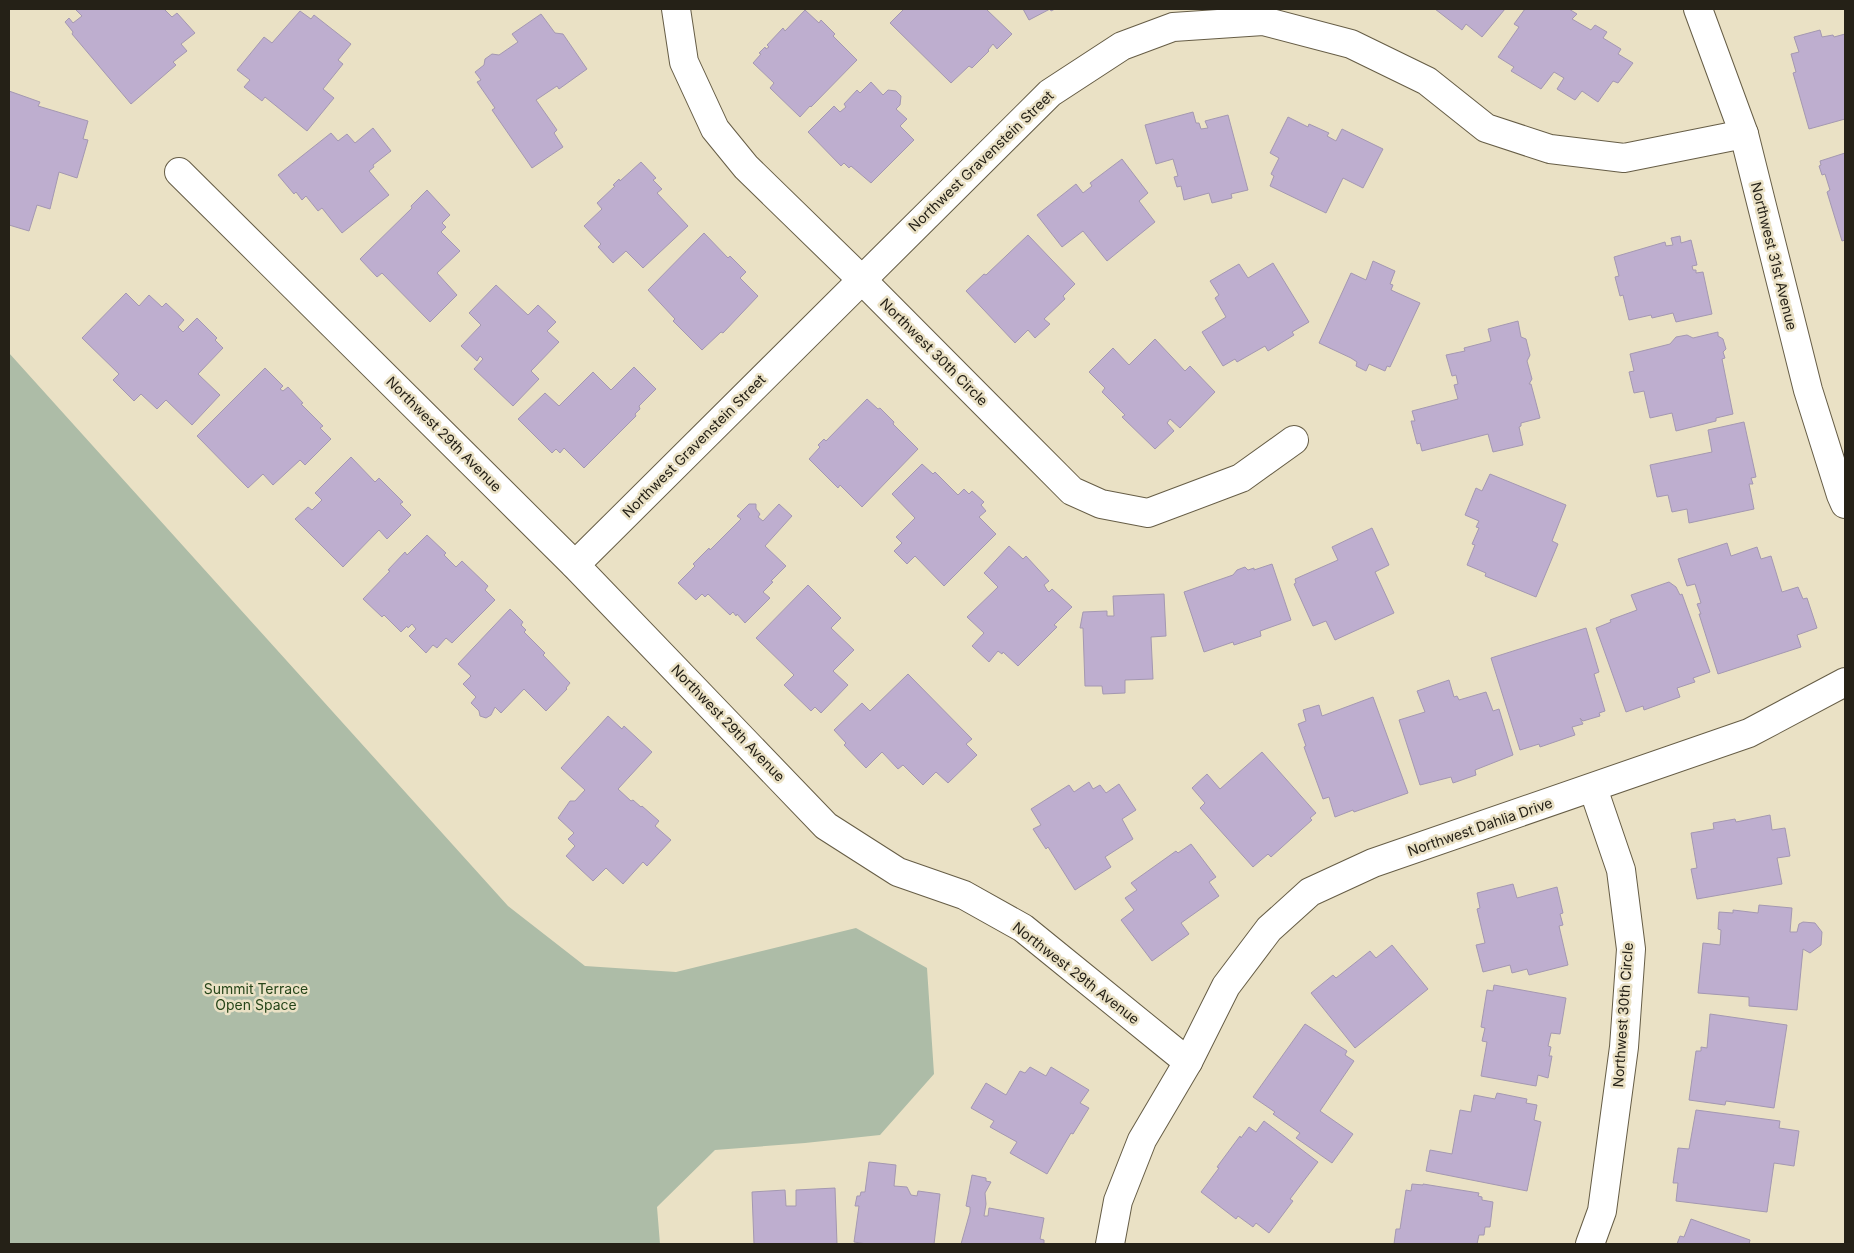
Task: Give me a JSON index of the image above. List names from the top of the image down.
{
  "streets": {
    "street": [
      "Northwest Gravenstein Street",
      "Northwest 31st Avenue",
      "Northwest 30th Circle",
      "Northwest 29th Avenue",
      "Northwest Dahlia Drive"
    ]
  },
  "crossings": [
    ["Northwest Gravenstein Street", "Northwest 31st Avenue"],
    ["Northwest Gravenstein Street", "Northwest 30th Circle"],
    ["Northwest Gravenstein Street", "Northwest 29th Avenue"],
    ["Northwest 30th Circle", "Northwest Dahlia Drive"],
    ["Northwest 29th Avenue", "Northwest Dahlia Drive"]
  ],
  "parks": ["Summit Terrace Open Space"]
}
